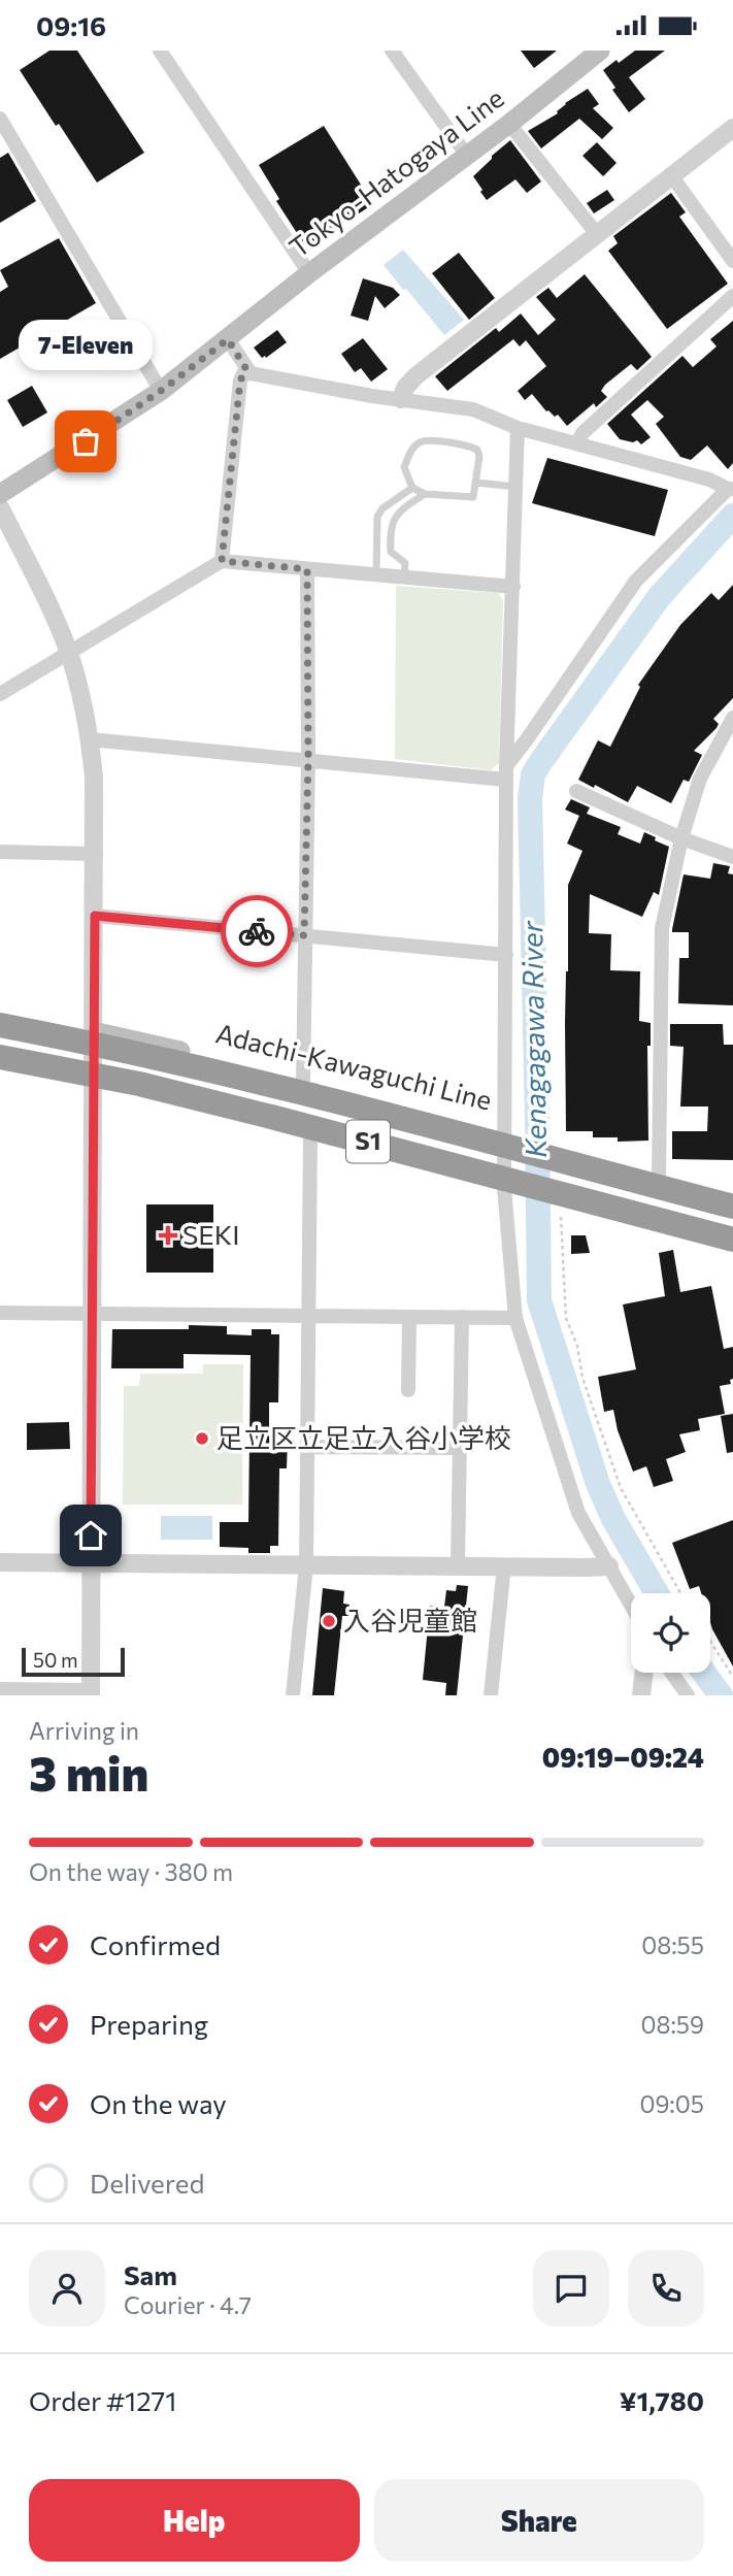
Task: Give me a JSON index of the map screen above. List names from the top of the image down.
{
  "streets": {
    "highway": ["S1"],
    "main road": ["Tokyo-Hatogaya Line", "Adachi-Kawaguchi Line"]
  },
  "water": ["Kenagagawa River"],
  "places": {
    "other": ["7-Eleven", "足立区立足立入谷小学校", "入谷児童館"],
    "health": ["SEKI"]
  },
  "scale_bar": "50 m",
  "page": {
    "status": "09:16",
    "bubble": "7-Eleven",
    "scale": "50 m",
    "heading": ["3 min", "Arriving in", "09:19–09:24"],
    "panel": [
      "Sam",
      "Courier · 4.7",
      "Order #1271",
      "¥1,780"
    ],
    "bar": "On the way · 380 m",
    "list": [
      ["Confirmed", "08:55"],
      ["Preparing", "08:59"],
      ["On the way", "09:05"],
      "Delivered"
    ],
    "buttons": ["Help", "Share"]
  }
}
